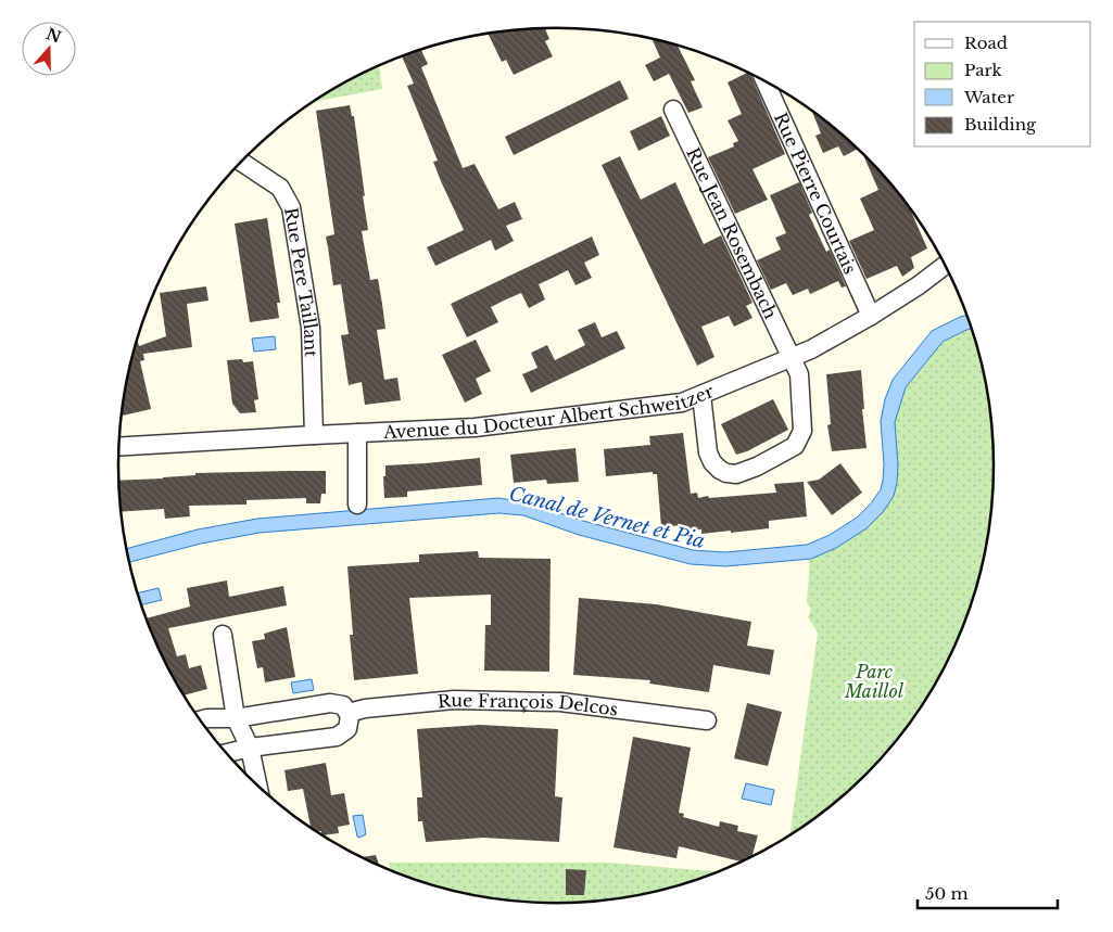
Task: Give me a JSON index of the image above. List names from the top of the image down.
{
  "streets": {
    "street": [
      "Rue Pierre Courtais",
      "Rue Jean Rosembach",
      "Rue Pere Taillant",
      "Avenue du Docteur Albert Schweitzer",
      "Rue François Delcos"
    ]
  },
  "crossings": [
    ["Rue Pierre Courtais", "Avenue du Docteur Albert Schweitzer"],
    ["Rue Jean Rosembach", "Avenue du Docteur Albert Schweitzer"],
    ["Rue Pere Taillant", "Avenue du Docteur Albert Schweitzer"]
  ],
  "water": ["Canal de Vernet et Pia"],
  "parks": ["Parc Maillol"],
  "legend": [
    "Road",
    "Park",
    "Water",
    "Building"
  ],
  "scale_bar": "50 m",
  "north": "top"
}
